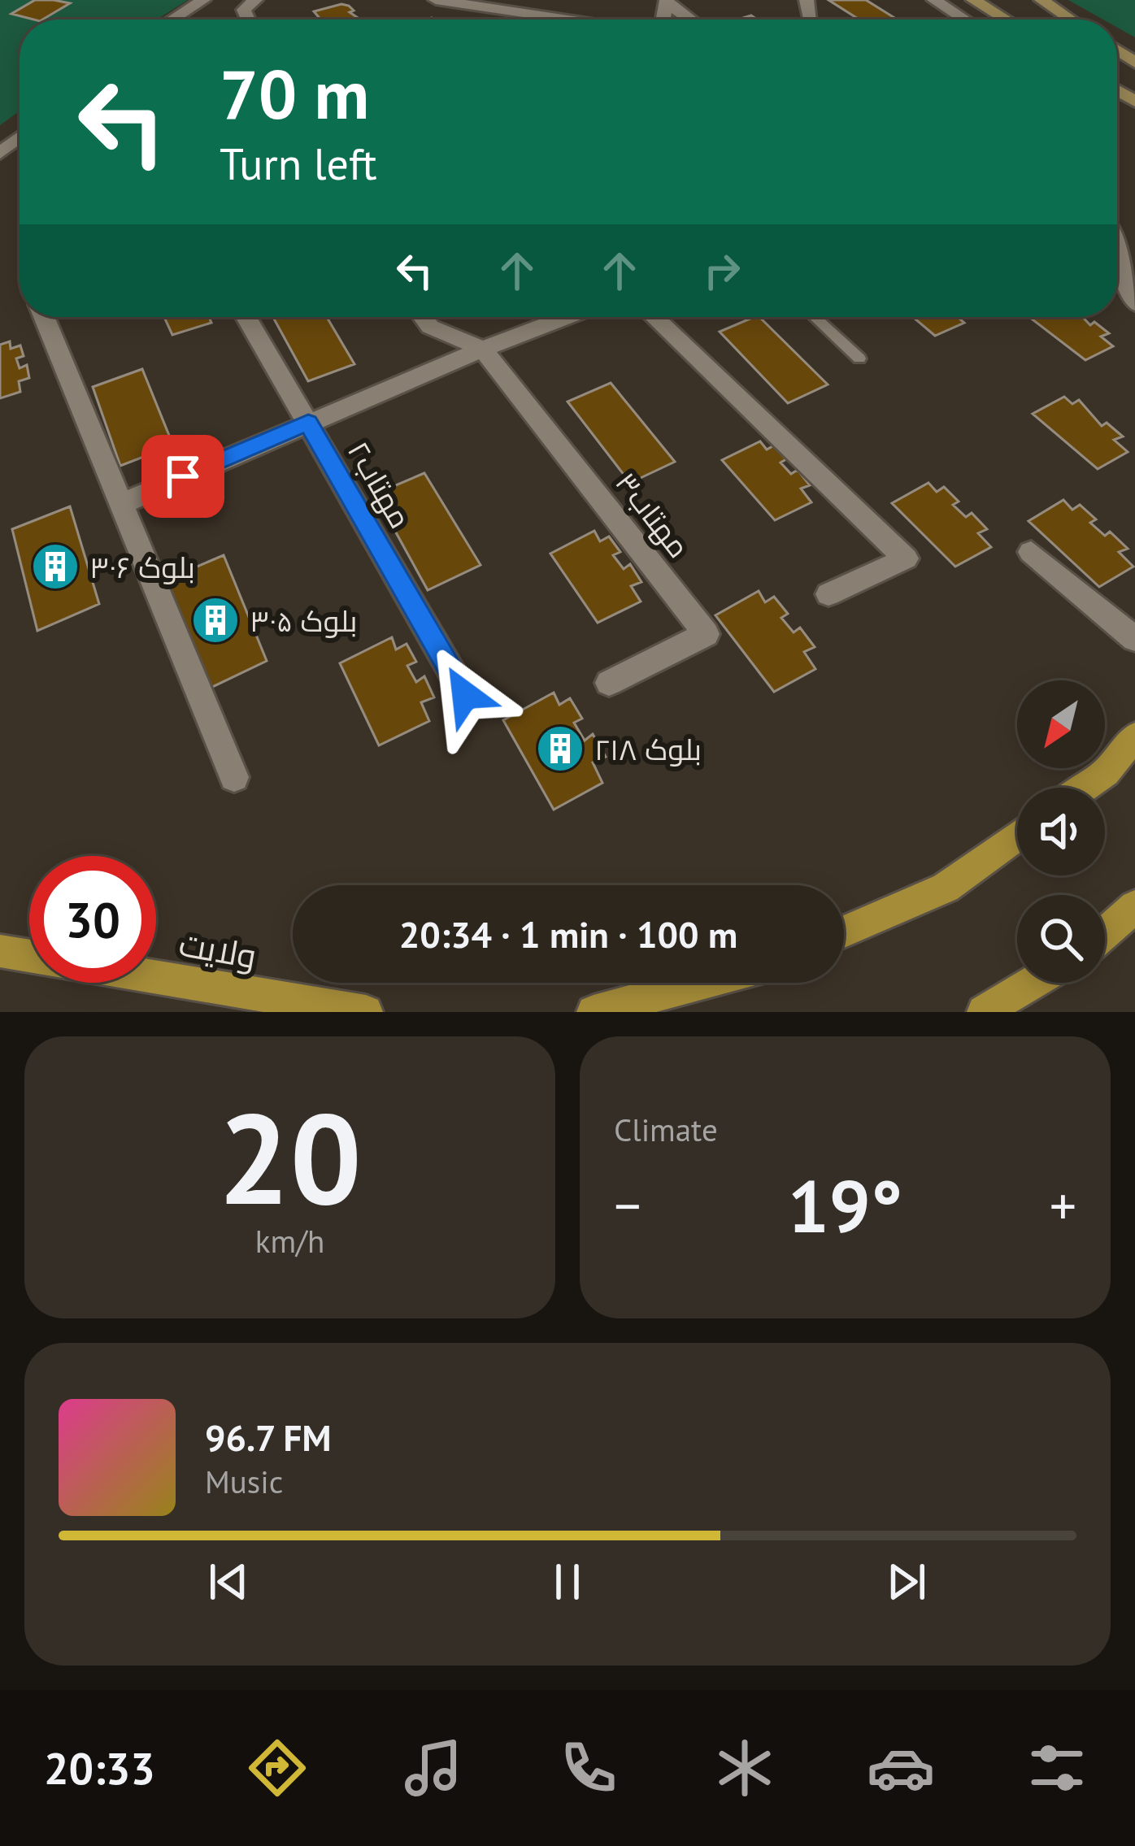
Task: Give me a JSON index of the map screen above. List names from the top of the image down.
{
  "streets": {
    "main road": ["ولایت"],
    "street": ["مهتاب۲", "مهتاب۳"]
  },
  "places": {
    "building": ["بلوک ۳۰۶", "بلوک ۳۰۵", "بلوک ۲۱۸"]
  },
  "north": "bottom left",
  "page": {
    "turn": ["70 m", "Turn left"],
    "limit": "30",
    "trip": "20:34 · 1 min · 100 m",
    "tile": [
      ["20", "km/h"],
      "Climate"
    ],
    "heat": ["−", "19°", "+"],
    "song": ["96.7 FM", "Music"],
    "tabs": "20:33"
  }
}
